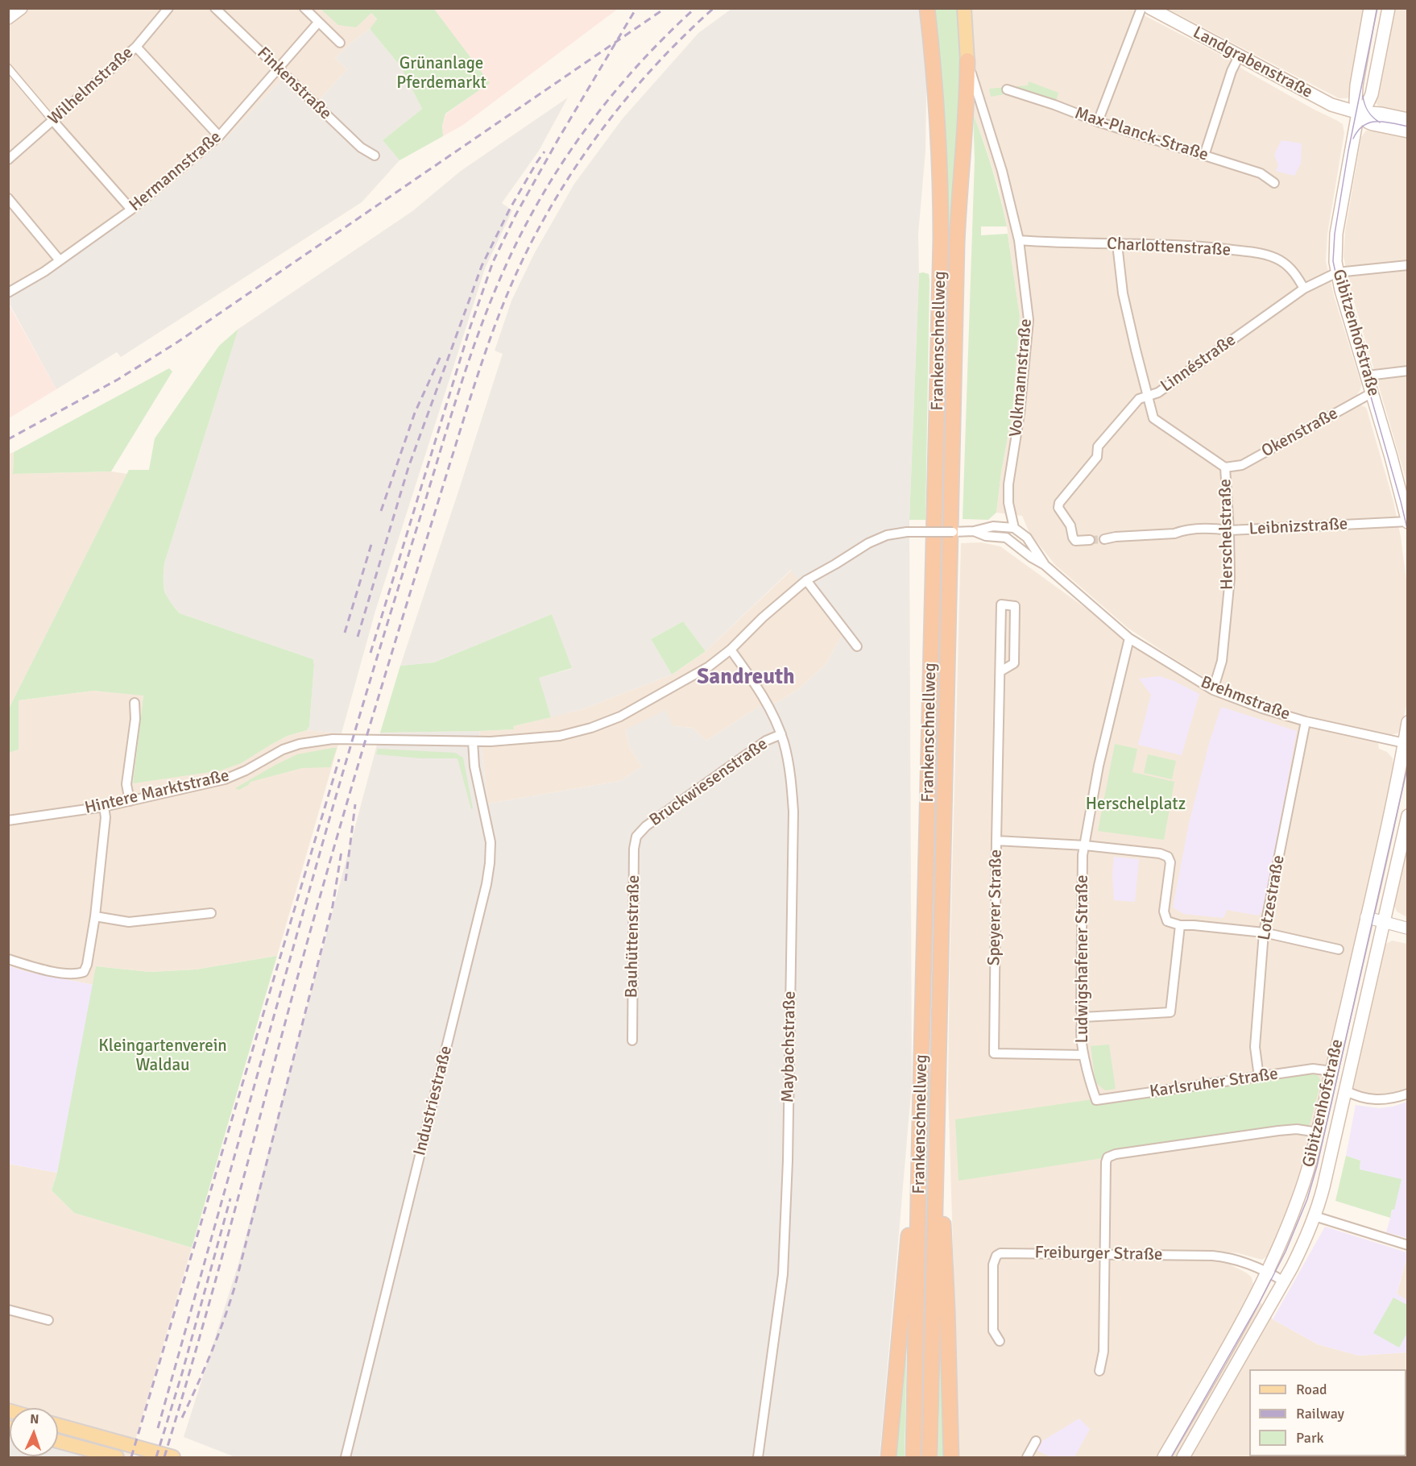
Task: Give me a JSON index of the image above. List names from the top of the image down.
{
  "streets": {
    "highway": ["Frankenschnellweg"],
    "main road": ["Landgrabenstraße", "Gibitzenhofstraße"],
    "street": [
      "Finkenstraße",
      "Wilhelmstraße",
      "Max-Planck-Straße",
      "Hermannstraße",
      "Charlottenstraße",
      "Linnéstraße",
      "Volkmannstraße",
      "Okenstraße",
      "Leibnizstraße",
      "Herschelstraße",
      "Brehmstraße",
      "Bruckwiesenstraße",
      "Hintere Marktstraße",
      "Lotzestraße",
      "Speyerer Straße",
      "Bauhüttenstraße",
      "Ludwigshafener Straße",
      "Maybachstraße",
      "Karlsruher Straße",
      "Industriestraße",
      "Freiburger Straße"
    ]
  },
  "crossings": [
    ["Landgrabenstraße", "Gibitzenhofstraße"],
    ["Finkenstraße", "Hermannstraße"],
    ["Charlottenstraße", "Linnéstraße"],
    ["Charlottenstraße", "Volkmannstraße"],
    ["Charlottenstraße", "Herschelstraße"],
    ["Gibitzenhofstraße", "Linnéstraße"],
    ["Gibitzenhofstraße", "Okenstraße"],
    ["Gibitzenhofstraße", "Leibnizstraße"],
    ["Gibitzenhofstraße", "Brehmstraße"],
    ["Gibitzenhofstraße", "Karlsruher Straße"],
    ["Gibitzenhofstraße", "Freiburger Straße"],
    ["Frankenschnellweg", "Volkmannstraße"],
    ["Linnéstraße", "Herschelstraße"],
    ["Okenstraße", "Herschelstraße"],
    ["Leibnizstraße", "Herschelstraße"],
    ["Herschelstraße", "Brehmstraße"],
    ["Brehmstraße", "Lotzestraße"],
    ["Bruckwiesenstraße", "Bauhüttenstraße"],
    ["Bruckwiesenstraße", "Maybachstraße"],
    ["Hintere Marktstraße", "Maybachstraße"],
    ["Hintere Marktstraße", "Industriestraße"],
    ["Lotzestraße", "Karlsruher Straße"],
    ["Speyerer Straße", "Ludwigshafener Straße"],
    ["Ludwigshafener Straße", "Karlsruher Straße"]
  ],
  "districts": ["Sandreuth"],
  "parks": ["Grünanlage Pferdemarkt", "Herschelplatz", "Kleingartenverein Waldau"],
  "legend": ["Road", "Railway", "Park"],
  "north": "top"
}
